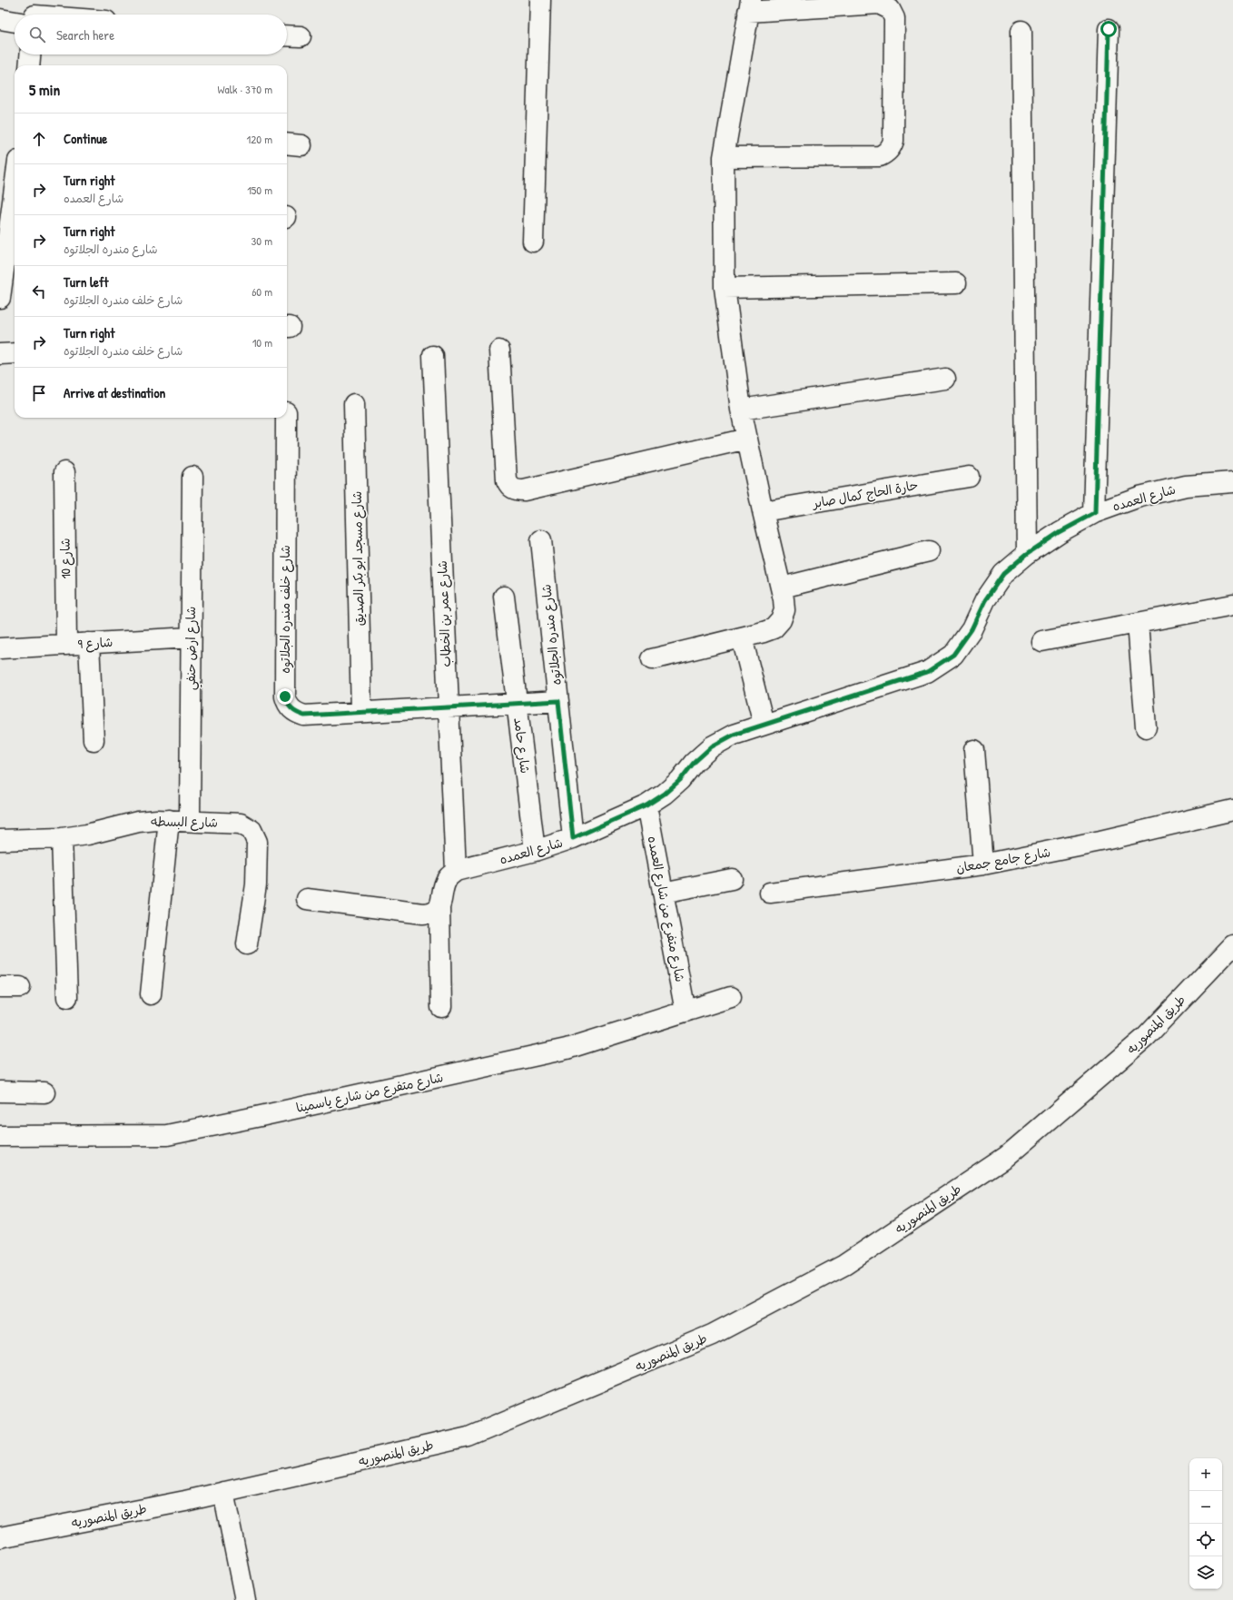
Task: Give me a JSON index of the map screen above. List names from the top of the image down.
{
  "streets": {
    "street": [
      "حارة الحاج كمال صابر",
      "شارع العمده",
      "شارع 10",
      "شارع مسجد ابو بكر الصديق",
      "شارع خلف مندره الجلاتوه",
      "شارع عمر بن الخطاب",
      "شارع مندره الجلاتوه",
      "شارع 9",
      "شارع ارض حنفي",
      "شارع حامد",
      "شارع البسطه",
      "شارع جامع جمعان",
      "شارع متفرع من شارع العمده",
      "طريق المنصوريه",
      "شارع متفرع من شارع ياسمينا"
    ]
  },
  "crossings": [
    ["شارع العمده", "شارع عمر بن الخطاب"],
    ["شارع العمده", "شارع مندره الجلاتوه"],
    ["شارع العمده", "شارع حامد"],
    ["شارع العمده", "شارع متفرع من شارع العمده"],
    ["شارع 10", "شارع 9"],
    ["شارع مسجد ابو بكر الصديق", "شارع خلف مندره الجلاتوه"],
    ["شارع خلف مندره الجلاتوه", "شارع عمر بن الخطاب"],
    ["شارع خلف مندره الجلاتوه", "شارع مندره الجلاتوه"],
    ["شارع خلف مندره الجلاتوه", "شارع حامد"],
    ["شارع 9", "شارع ارض حنفي"],
    ["شارع ارض حنفي", "شارع البسطه"],
    ["شارع متفرع من شارع العمده", "شارع متفرع من شارع ياسمينا"]
  ],
  "page": {
    "search": "Search here",
    "heading": ["5 min", "Walk · 370 m"],
    "list": [
      ["Continue", "120 m"],
      ["Turn right", "شارع العمده", "150 m"],
      ["Turn right", "شارع مندره الجلاتوه", "30 m"],
      ["Turn left", "شارع خلف مندره الجلاتوه", "60 m"],
      ["Turn right", "شارع خلف مندره الجلاتوه", "10 m"],
      "Arrive at destination"
    ],
    "map_buttons": ["+", "−"]
  }
}
